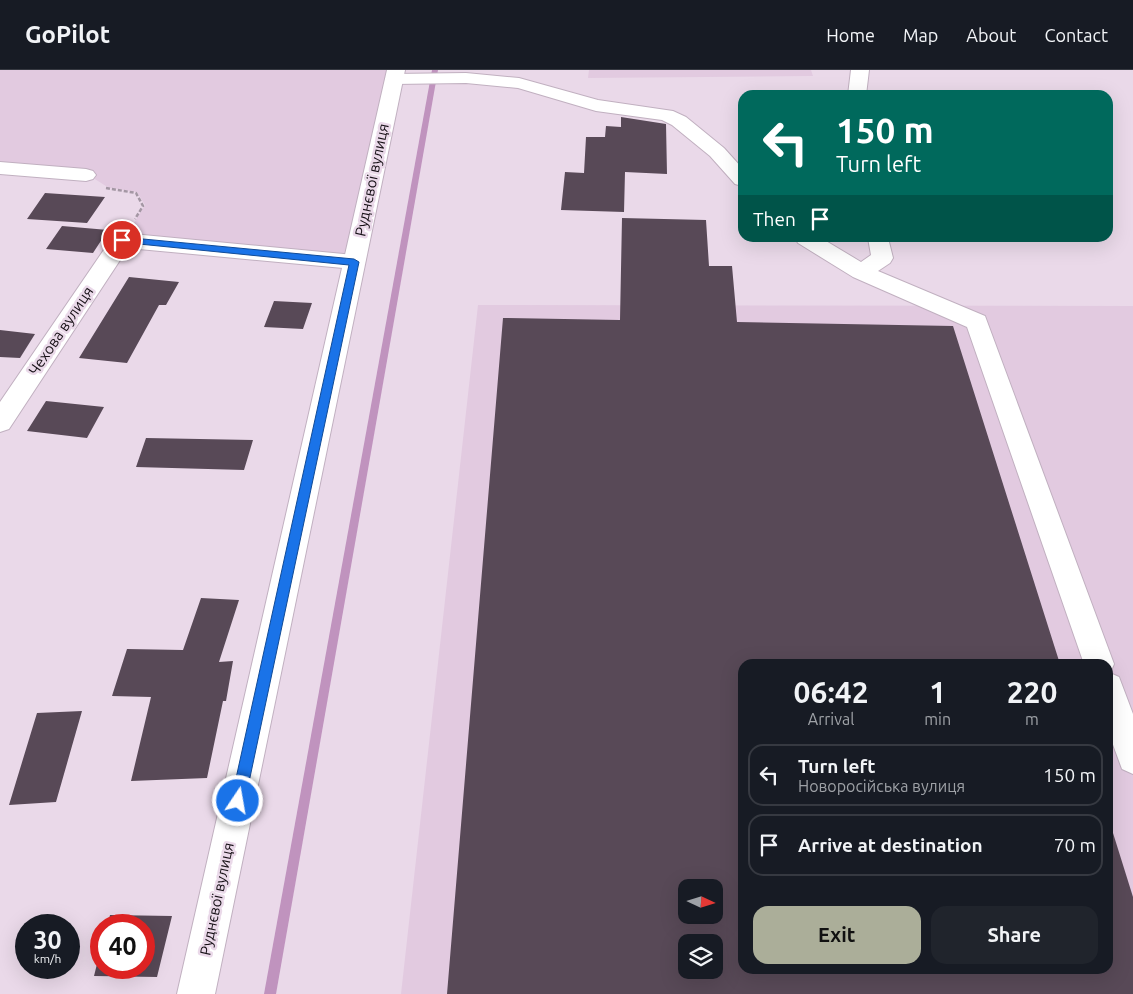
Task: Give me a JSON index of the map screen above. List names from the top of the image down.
{
  "streets": {
    "street": ["Руднєвої вулиця", "Чехова вулиця"]
  },
  "north": "right",
  "page": {
    "header": "GoPilot",
    "nav": [
      "Home",
      "Map",
      "About",
      "Contact"
    ],
    "turn": ["150 m", "Turn left"],
    "then": "Then",
    "eta": [
      "06:42",
      "Arrival",
      "1",
      "min",
      "220",
      "m"
    ],
    "list": [
      {
        "name": "Turn left",
        "note": "Новоросійська вулиця",
        "value": "150 m"
      },
      {
        "name": "Arrive at destination",
        "value": "70 m"
      }
    ],
    "buttons": ["Exit", "Share"],
    "speed": "30 km/h",
    "limit": "40"
  }
}
